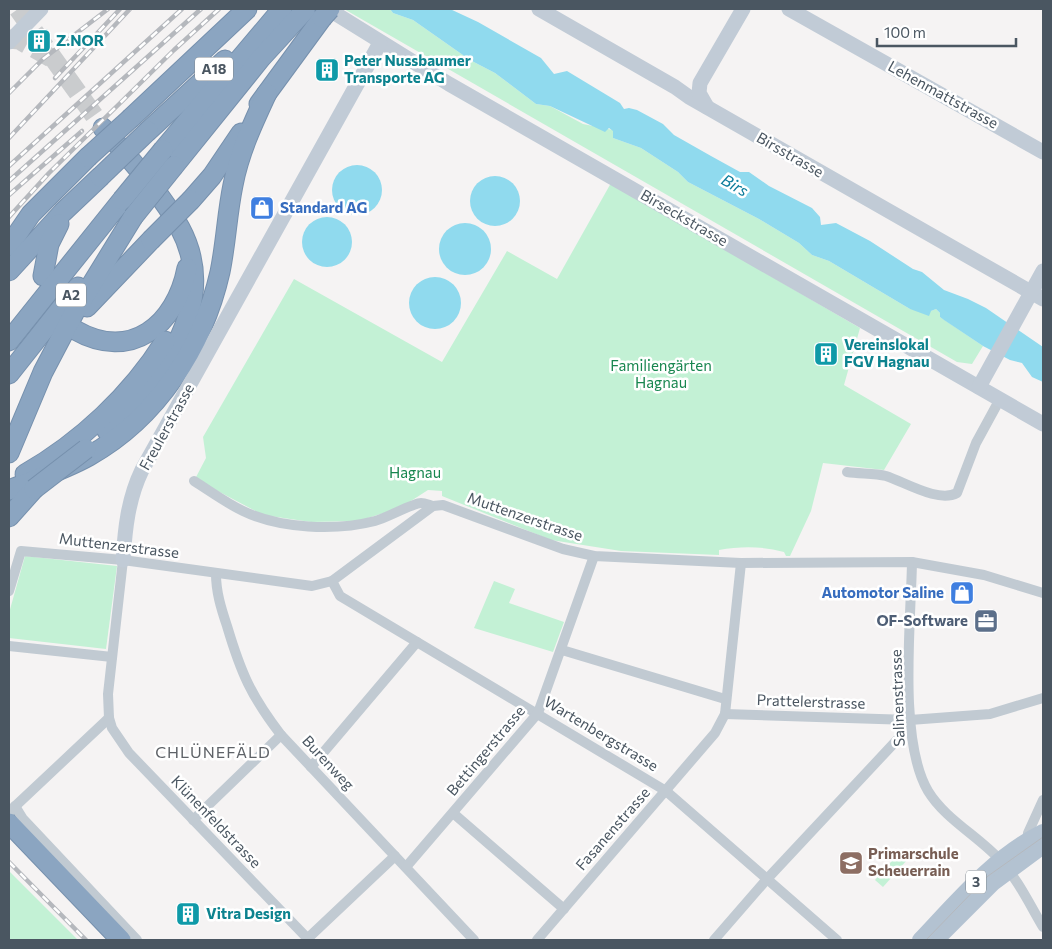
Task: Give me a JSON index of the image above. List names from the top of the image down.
{
  "streets": {
    "highway": ["A18", "A2"],
    "main road": ["3"],
    "street": [
      "Lehenmattstrasse",
      "Birsstrasse",
      "Birseckstrasse",
      "Freulerstrasse",
      "Muttenzerstrasse",
      "Salinenstrasse",
      "Prattelerstrasse",
      "Wartenbergstrasse",
      "Bettingerstrasse",
      "Burenweg",
      "Klünenfeldstrasse",
      "Fasanenstrasse"
    ]
  },
  "crossings": [
    ["A18", "A2"],
    ["Birseckstrasse", "Freulerstrasse"],
    ["Freulerstrasse", "Muttenzerstrasse"],
    ["Freulerstrasse", "Klünenfeldstrasse"],
    ["Muttenzerstrasse", "Salinenstrasse"],
    ["Muttenzerstrasse", "Wartenbergstrasse"],
    ["Muttenzerstrasse", "Bettingerstrasse"],
    ["Muttenzerstrasse", "Burenweg"],
    ["Muttenzerstrasse", "Fasanenstrasse"],
    ["Salinenstrasse", "Prattelerstrasse"],
    ["Salinenstrasse", "3"],
    ["Prattelerstrasse", "Fasanenstrasse"],
    ["Wartenbergstrasse", "Bettingerstrasse"],
    ["Wartenbergstrasse", "Fasanenstrasse"],
    ["Bettingerstrasse", "Burenweg"]
  ],
  "districts": ["CHLÜNEFÄLD"],
  "water": ["Birs"],
  "parks": ["Familiengärten Hagnau", "Hagnau"],
  "places": {
    "building": [
      "Z.NOR",
      "Peter Nussbaumer Transporte AG",
      "Vereinslokal FGV Hagnau",
      "Vitra Design"
    ],
    "shop": ["Standard AG", "Automotor Saline"],
    "office": ["OF-Software"],
    "school or university": ["Primarschule Scheuerrain"]
  },
  "scale_bar": "100 m"
}
